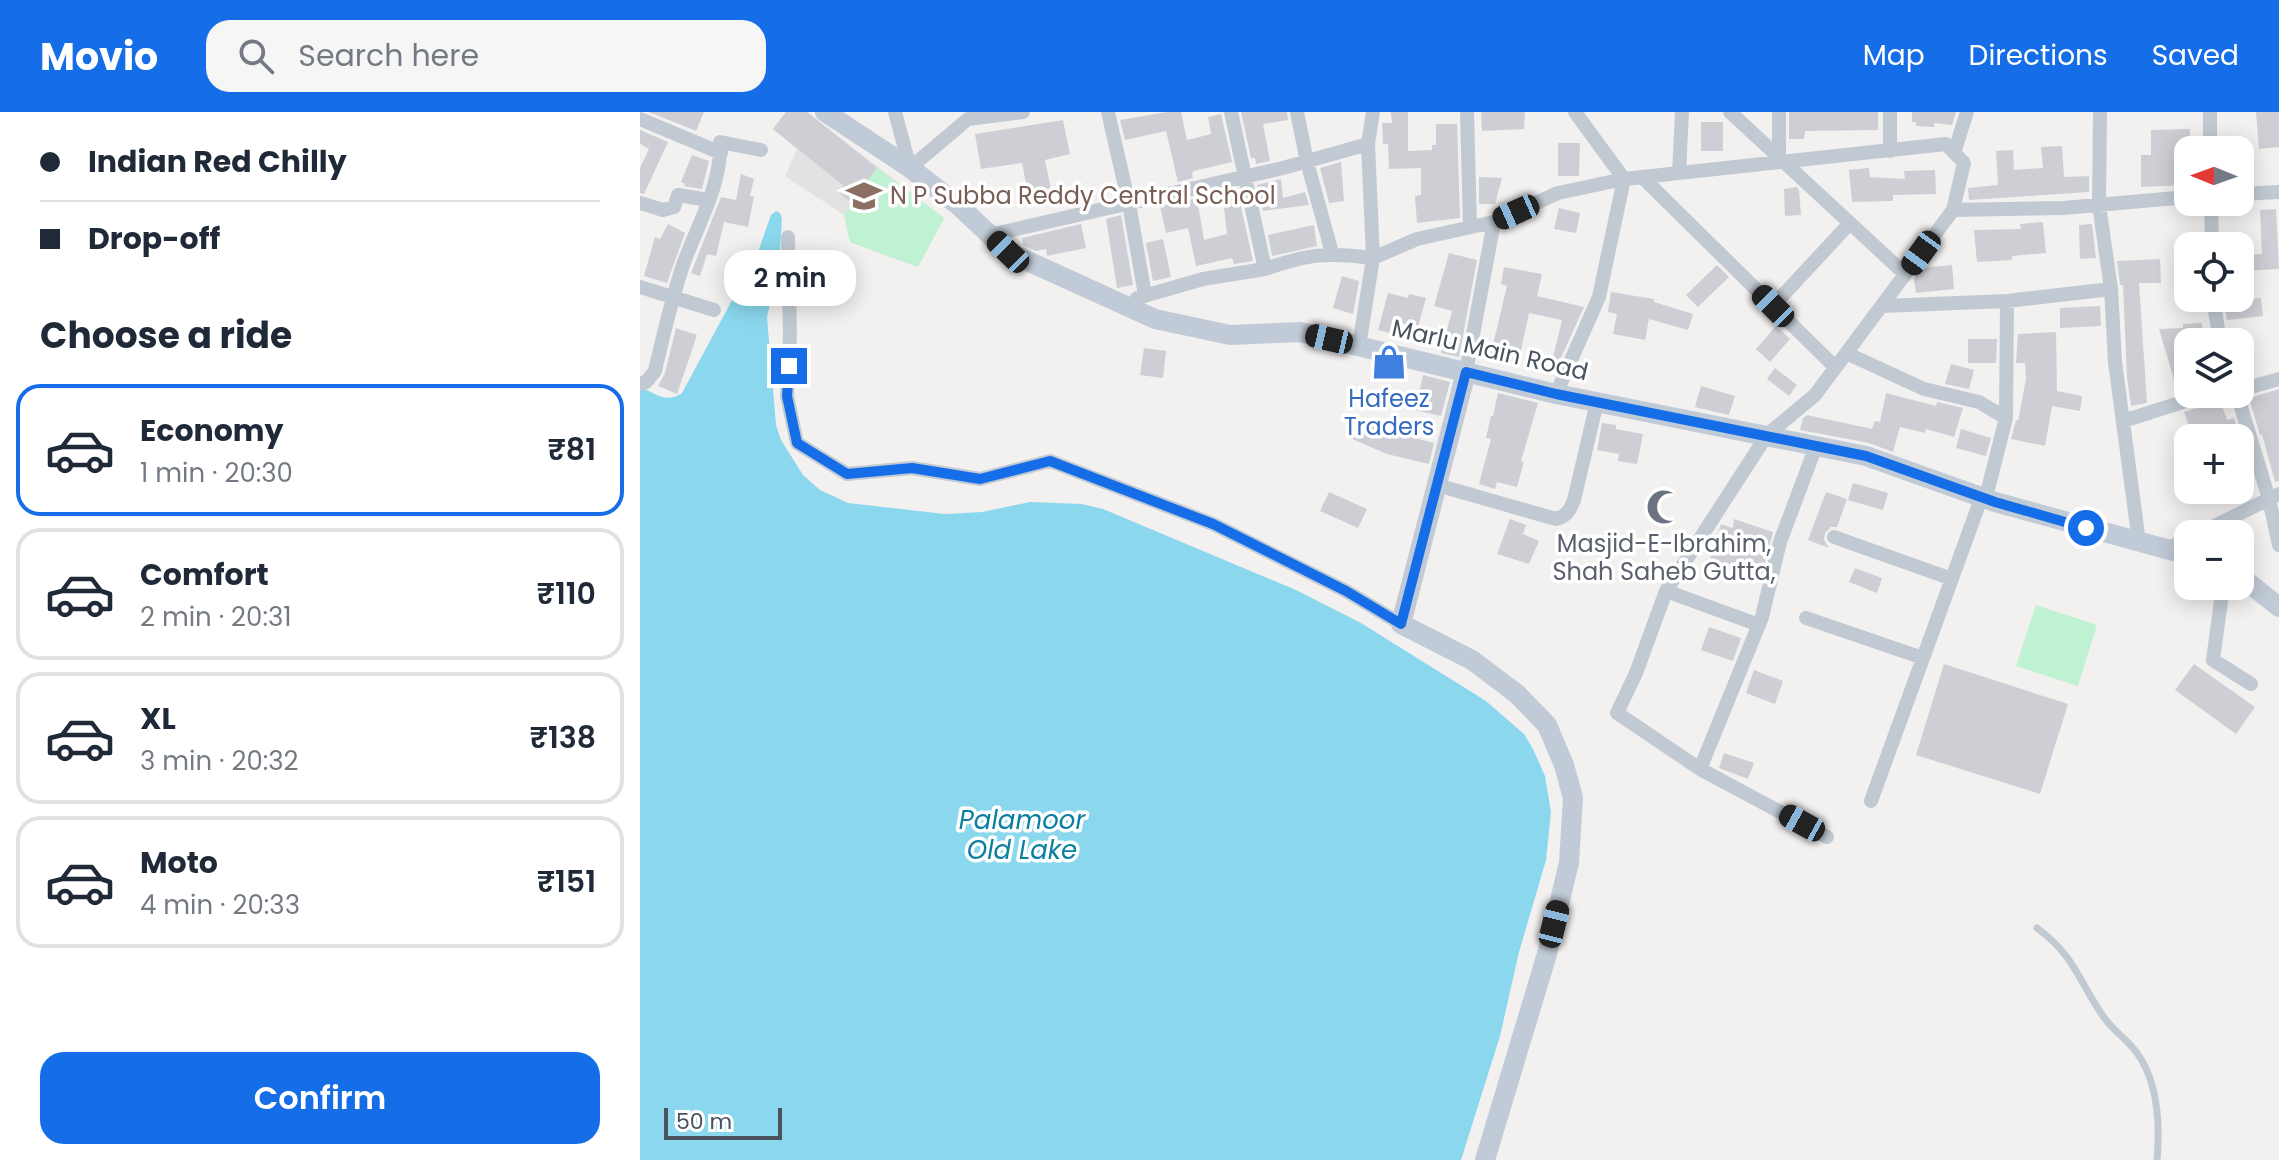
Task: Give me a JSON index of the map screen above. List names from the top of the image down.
{
  "streets": {
    "street": ["Marlu Main Road"]
  },
  "water": ["Palamoor Old Lake"],
  "places": {
    "school or university": ["N P Subba Reddy Central School"],
    "shop": ["Hafeez Traders"],
    "mosque": ["Masjid-E-Ibrahim, Shah Saheb Gutta,"]
  },
  "scale_bar": "50 m",
  "north": "left",
  "page": {
    "header": "Movio",
    "search": "Search here",
    "nav": ["Map", "Directions", "Saved"],
    "banner": ["Indian Red Chilly", "Drop-off"],
    "map_buttons": ["+", "−"],
    "bubble": "2 min",
    "heading": "Choose a ride",
    "list": [
      {
        "name": "Economy",
        "note": "1 min · 20:30",
        "value": "₹81"
      },
      {
        "name": "Comfort",
        "note": "2 min · 20:31",
        "value": "₹110"
      },
      {
        "name": "XL",
        "note": "3 min · 20:32",
        "value": "₹138"
      },
      {
        "name": "Moto",
        "note": "4 min · 20:33",
        "value": "₹151"
      }
    ],
    "buttons": "Confirm",
    "scale": "50 m"
  }
}
